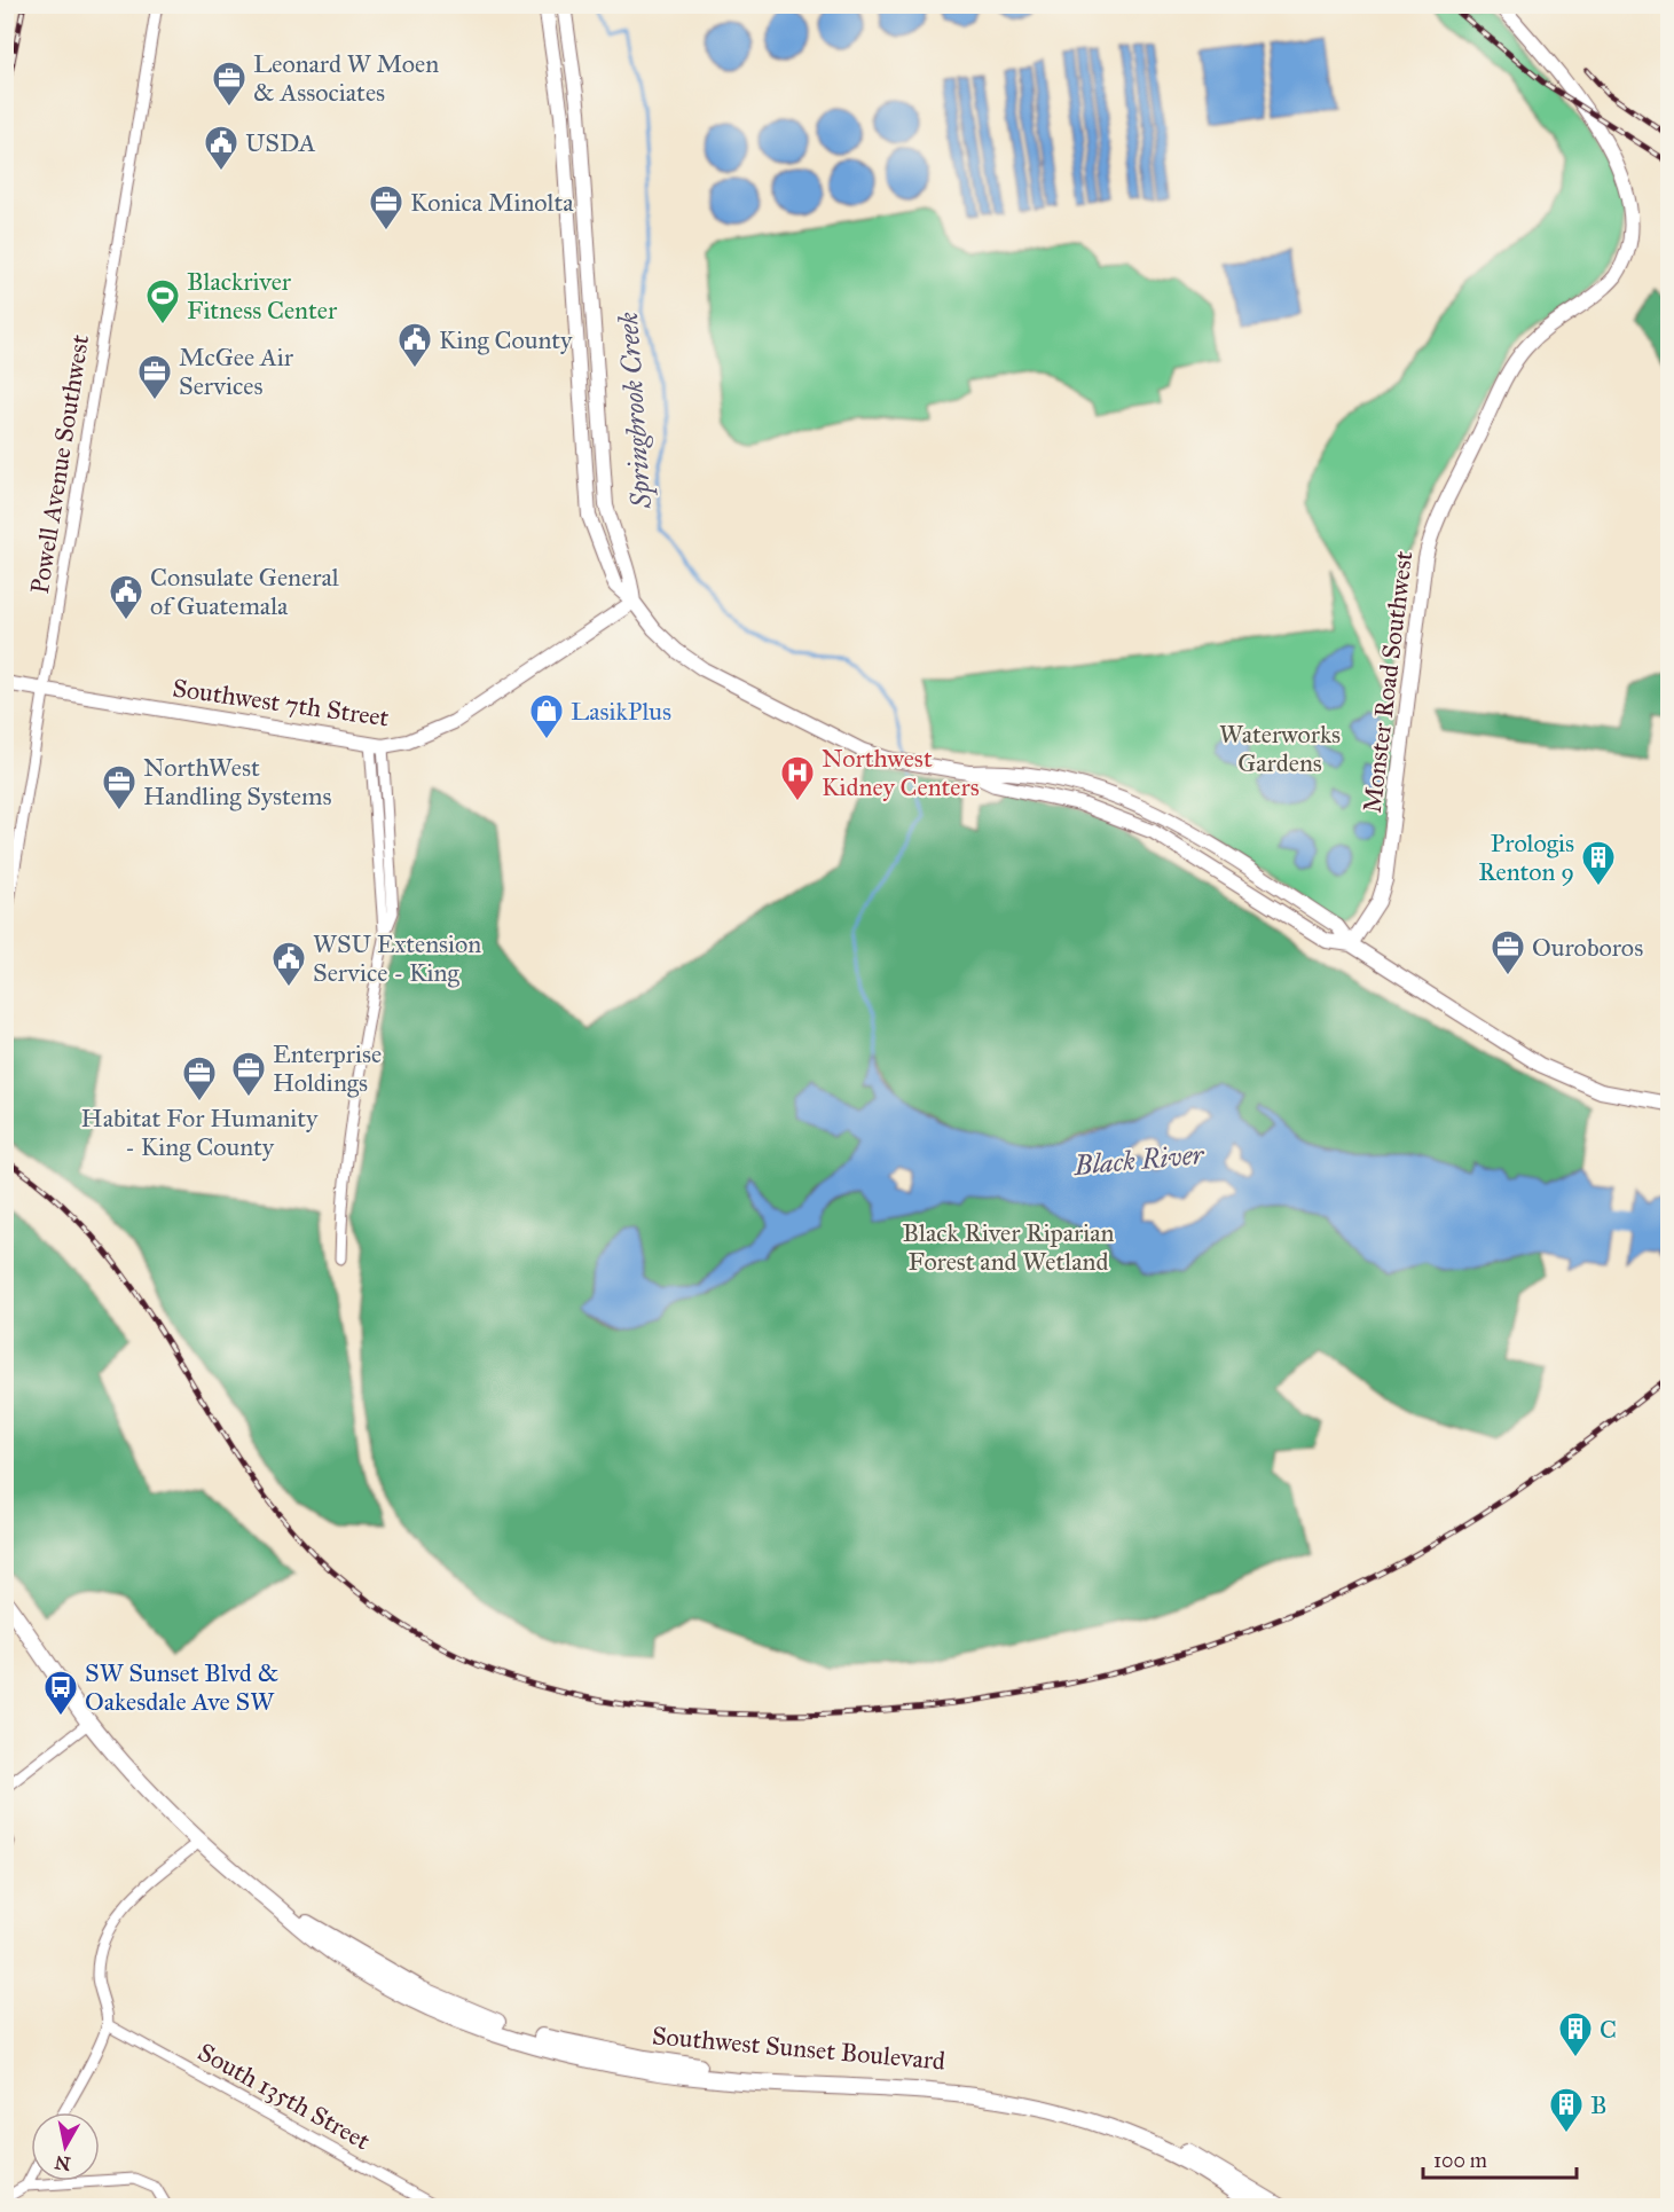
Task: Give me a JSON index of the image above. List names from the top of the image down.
{
  "streets": {
    "main road": ["Southwest Sunset Boulevard"],
    "street": [
      "Powell Avenue Southwest",
      "Monster Road Southwest",
      "Southwest 7th Street",
      "South 135th Street"
    ]
  },
  "crossings": [
    ["Powell Avenue Southwest", "Southwest 7th Street"]
  ],
  "water": ["Springbrook Creek", "Black River"],
  "parks": ["Waterworks Gardens", "Black River Riparian Forest and Wetland"],
  "places": {
    "office": [
      "Leonard W Moen & Associates",
      "Konica Minolta",
      "McGee Air Services",
      "NorthWest Handling Systems",
      "Ouroboros",
      "Enterprise Holdings",
      "Habitat For Humanity - King County"
    ],
    "public building": [
      "USDA",
      "King County",
      "Consulate General of Guatemala",
      "WSU Extension Service - King"
    ],
    "sports": ["Blackriver Fitness Center"],
    "shop": ["LasikPlus"],
    "hospital": ["Northwest Kidney Centers"],
    "building": ["Prologis Renton 9", "C", "B"],
    "bus stop": ["SW Sunset Blvd & Oakesdale Ave SW"]
  },
  "scale_bar": "100 m",
  "north": "bottom"
}
